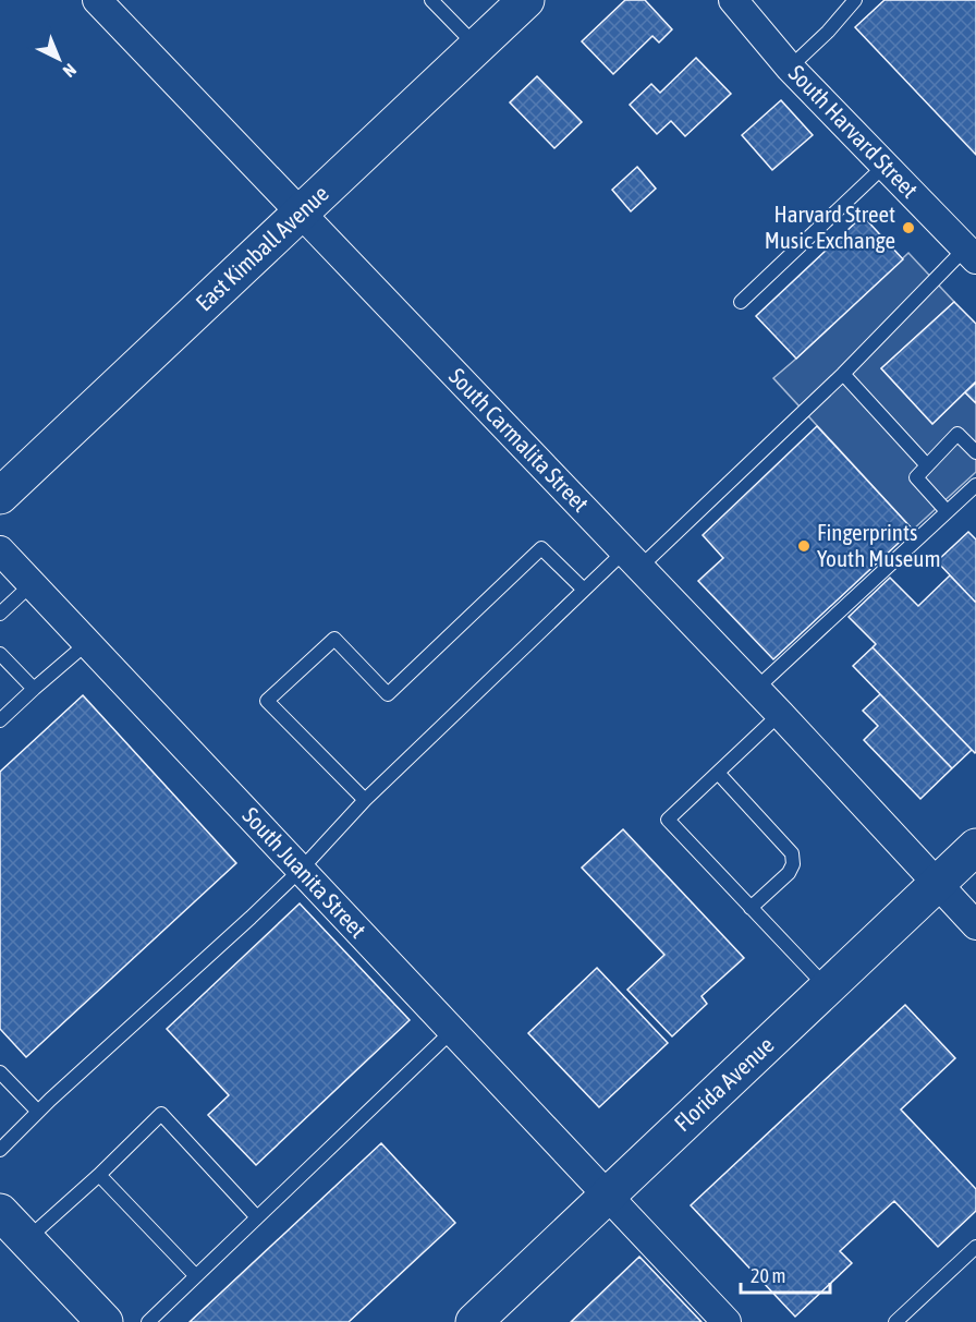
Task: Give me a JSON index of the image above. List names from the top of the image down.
{
  "streets": {
    "street": [
      "South Harvard Street",
      "East Kimball Avenue",
      "South Carmalita Street",
      "South Juanita Street",
      "Florida Avenue"
    ]
  },
  "crossings": [
    ["East Kimball Avenue", "South Carmalita Street"],
    ["South Carmalita Street", "Florida Avenue"],
    ["South Juanita Street", "Florida Avenue"]
  ],
  "places": ["Harvard Street Music Exchange", "Fingerprints Youth Museum"],
  "scale_bar": "20 m",
  "north": "bottom right"
}
